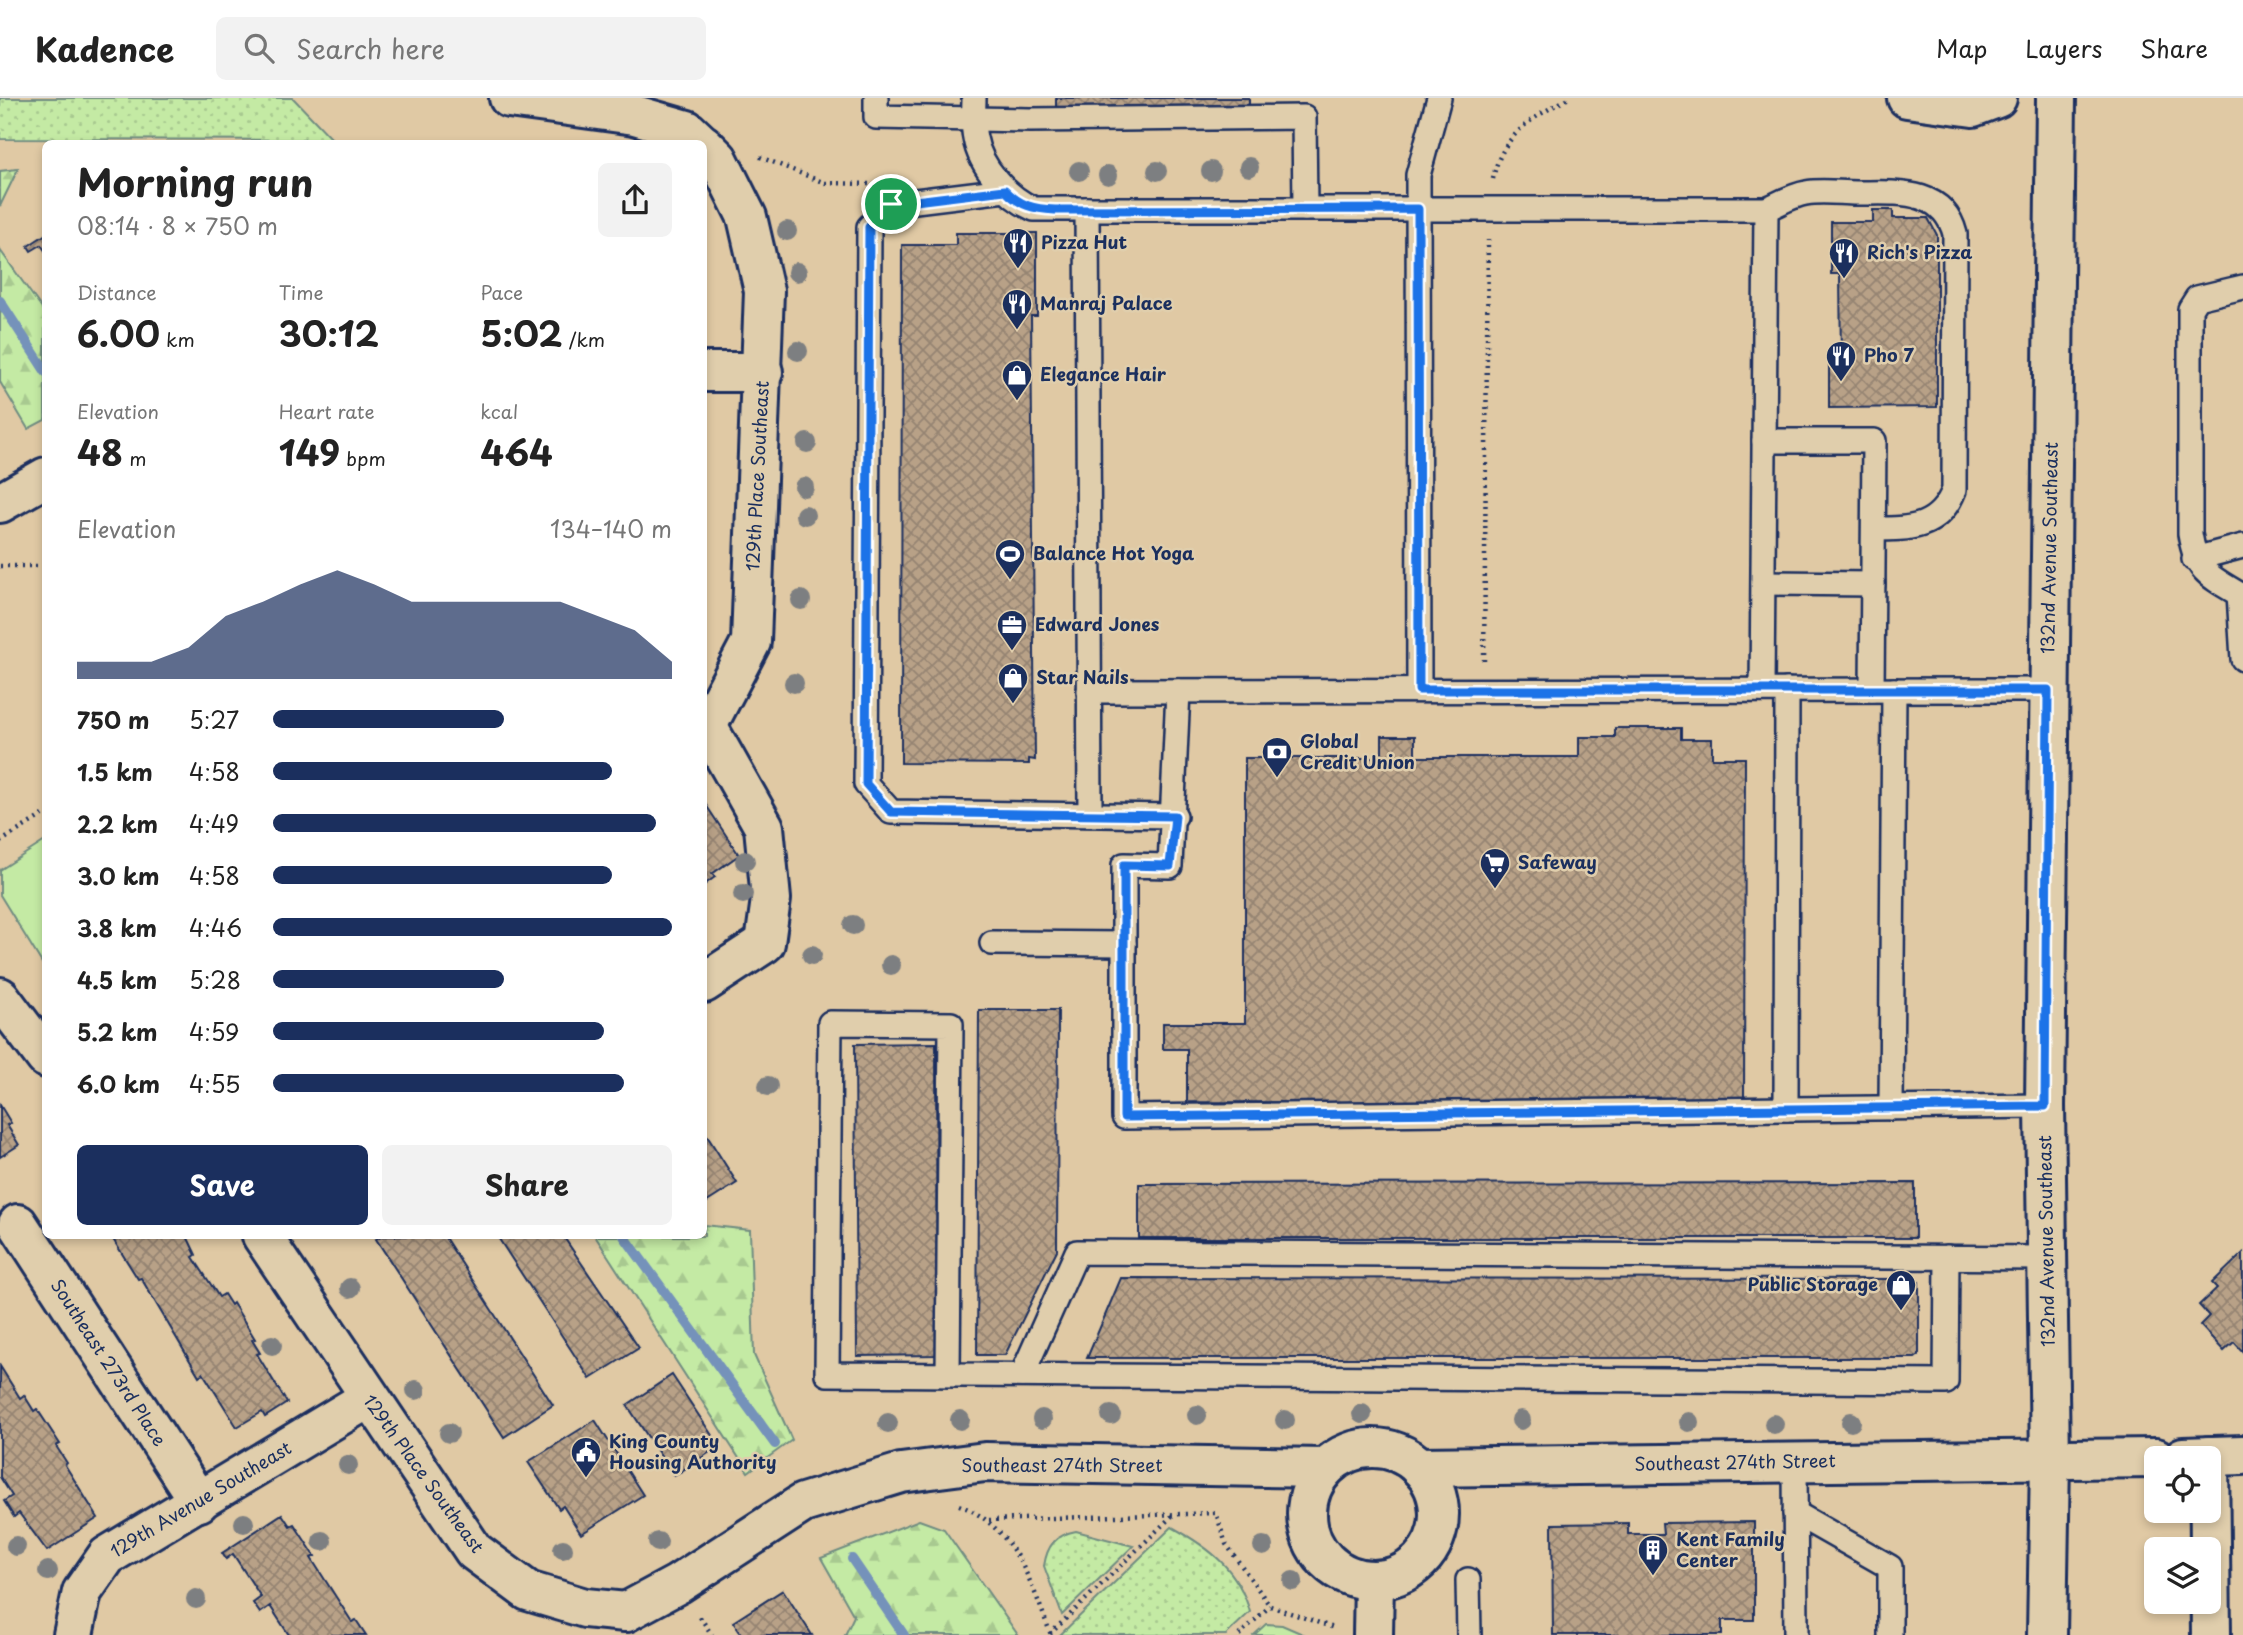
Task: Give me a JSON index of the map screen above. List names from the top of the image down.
{
  "streets": {
    "street": [
      "129th Place Southeast",
      "132nd Avenue Southeast",
      "Southeast 273rd Place",
      "Southeast 274th Street",
      "129th Avenue Southeast"
    ]
  },
  "crossings": [
    ["129th Place Southeast", "Southeast 274th Street"],
    ["129th Place Southeast", "129th Avenue Southeast"],
    ["132nd Avenue Southeast", "Southeast 274th Street"],
    ["Southeast 273rd Place", "129th Avenue Southeast"]
  ],
  "places": {
    "restaurant": [
      "Pizza Hut",
      "Rich's Pizza",
      "Manraj Palace",
      "Pho 7"
    ],
    "shop": ["Elegance Hair", "Star Nails", "Public Storage"],
    "sports": ["Balance Hot Yoga"],
    "office": ["Edward Jones"],
    "bank": ["Global Credit Union"],
    "supermarket": ["Safeway"],
    "public building": ["King County Housing Authority"],
    "building": ["Kent Family Center"]
  },
  "page": {
    "header": "Kadence",
    "search": "Search here",
    "nav": ["Map", "Layers", "Share"],
    "heading": ["Morning run", "08:14 · 8 × 750 m"],
    "stats": [
      ["Distance", "6.00 km"],
      ["Time", "30:12"],
      ["Pace", "5:02 /km"],
      ["Elevation", "48 m"],
      ["Heart rate", "149 bpm"],
      ["kcal", "464"]
    ],
    "chart": ["Elevation", "134–140 m"],
    "list": [
      {
        "name": "750 m",
        "note": "5:27"
      },
      {
        "name": "1.5 km",
        "note": "4:58"
      },
      {
        "name": "2.2 km",
        "note": "4:49"
      },
      {
        "name": "3.0 km",
        "note": "4:58"
      },
      {
        "name": "3.8 km",
        "note": "4:46"
      },
      {
        "name": "4.5 km",
        "note": "5:28"
      },
      {
        "name": "5.2 km",
        "note": "4:59"
      },
      {
        "name": "6.0 km",
        "note": "4:55"
      }
    ],
    "buttons": ["Save", "Share"]
  }
}
